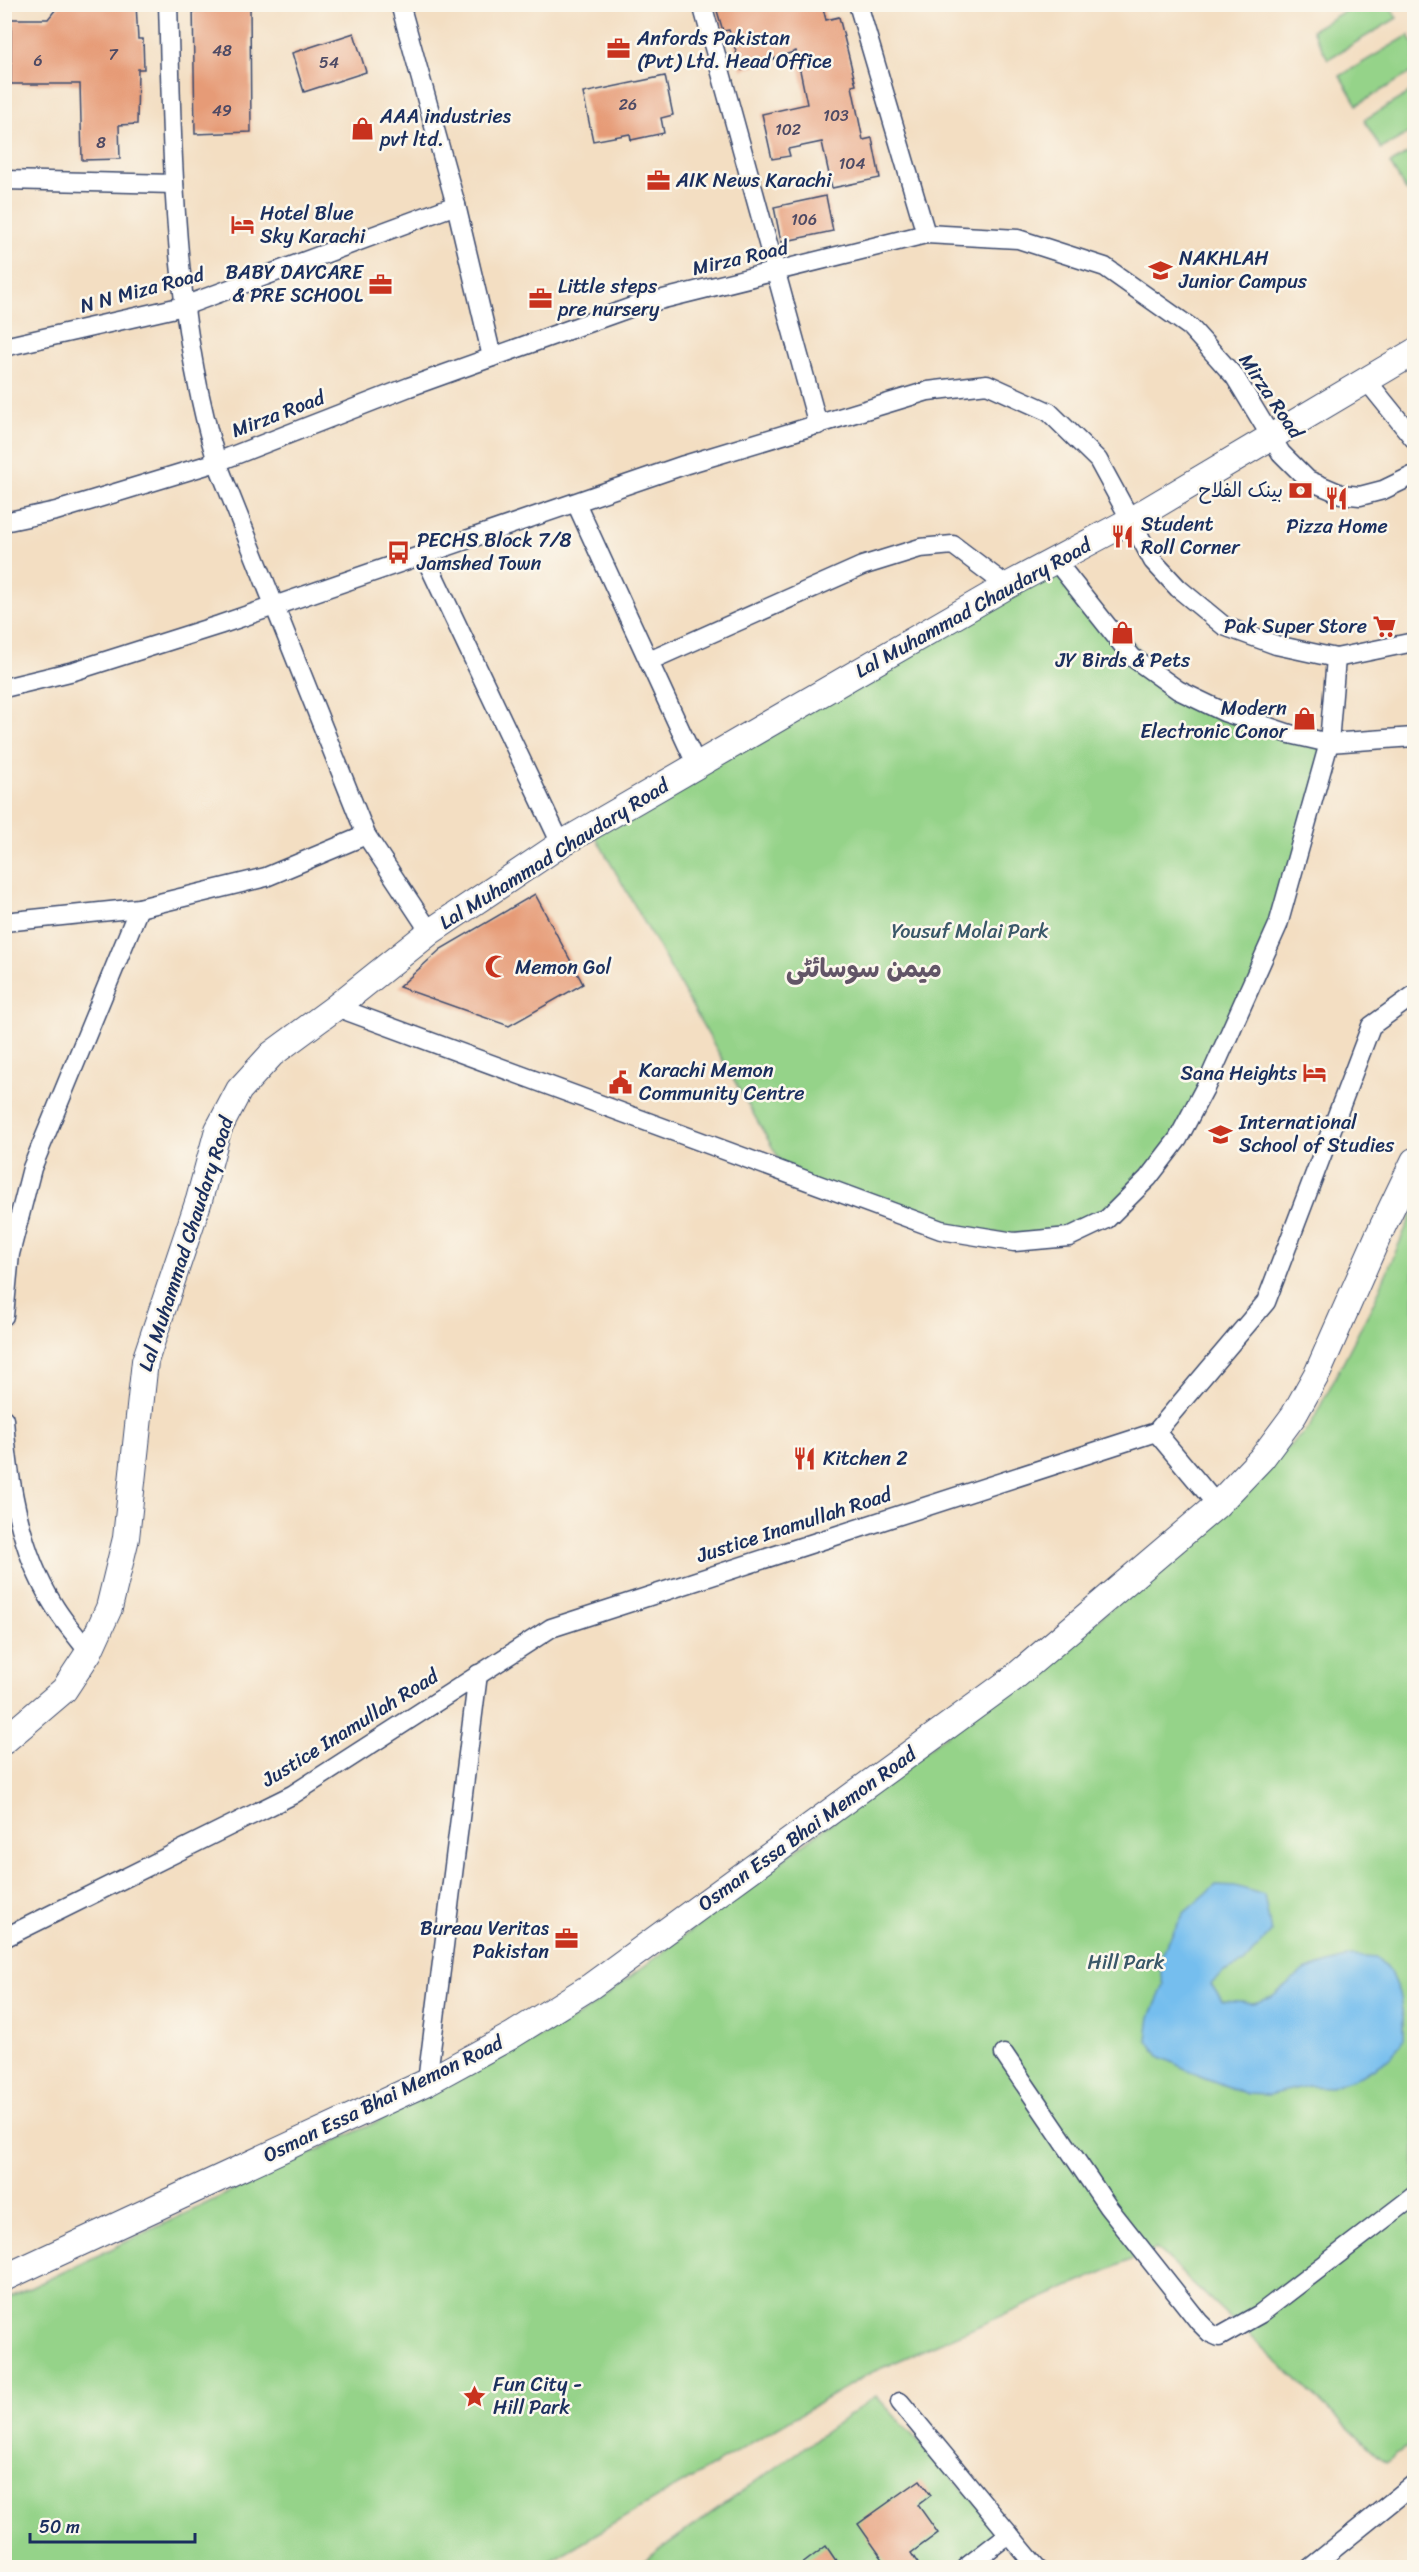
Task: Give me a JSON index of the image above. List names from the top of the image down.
{
  "streets": {
    "street": [
      "Mirza Road",
      "N N Miza Road",
      "Lal Muhammad Chaudary Road",
      "Justice Inamullah Road",
      "Osman Essa Bhai Memon Road"
    ]
  },
  "crossings": [
    ["Mirza Road", "Lal Muhammad Chaudary Road"]
  ],
  "districts": ["میمن سوسائٹی"],
  "parks": ["Yousuf Molai Park", "Hill Park"],
  "places": {
    "office": [
      "Anfords Pakistan (Pvt) Ltd. Head Office",
      "AIK News Karachi",
      "BABY DAYCARE & PRE SCHOOL",
      "Little steps pre nursery",
      "Bureau Veritas Pakistan"
    ],
    "shop": ["AAA industries pvt ltd.", "JY Birds & Pets", "Modern Electronic Conor"],
    "hotel": ["Hotel Blue Sky Karachi", "Sana Heights"],
    "school or university": ["NAKHLAH Junior Campus", "International School of Studies"],
    "bank": ["بینک الفلاح"],
    "restaurant": ["Pizza Home", "Student Roll Corner", "Kitchen 2"],
    "bus stop": ["PECHS Block 7/8 Jamshed Town"],
    "supermarket": ["Pak Super Store"],
    "mosque": ["Memon Gol"],
    "public building": ["Karachi Memon Community Centre"],
    "place": ["Fun City - Hill Park"]
  },
  "house_numbers": [
    "48",
    "7",
    "6",
    "54",
    "26",
    "49",
    "103",
    "102",
    "8",
    "104",
    "106"
  ],
  "scale_bar": "50 m"
}
